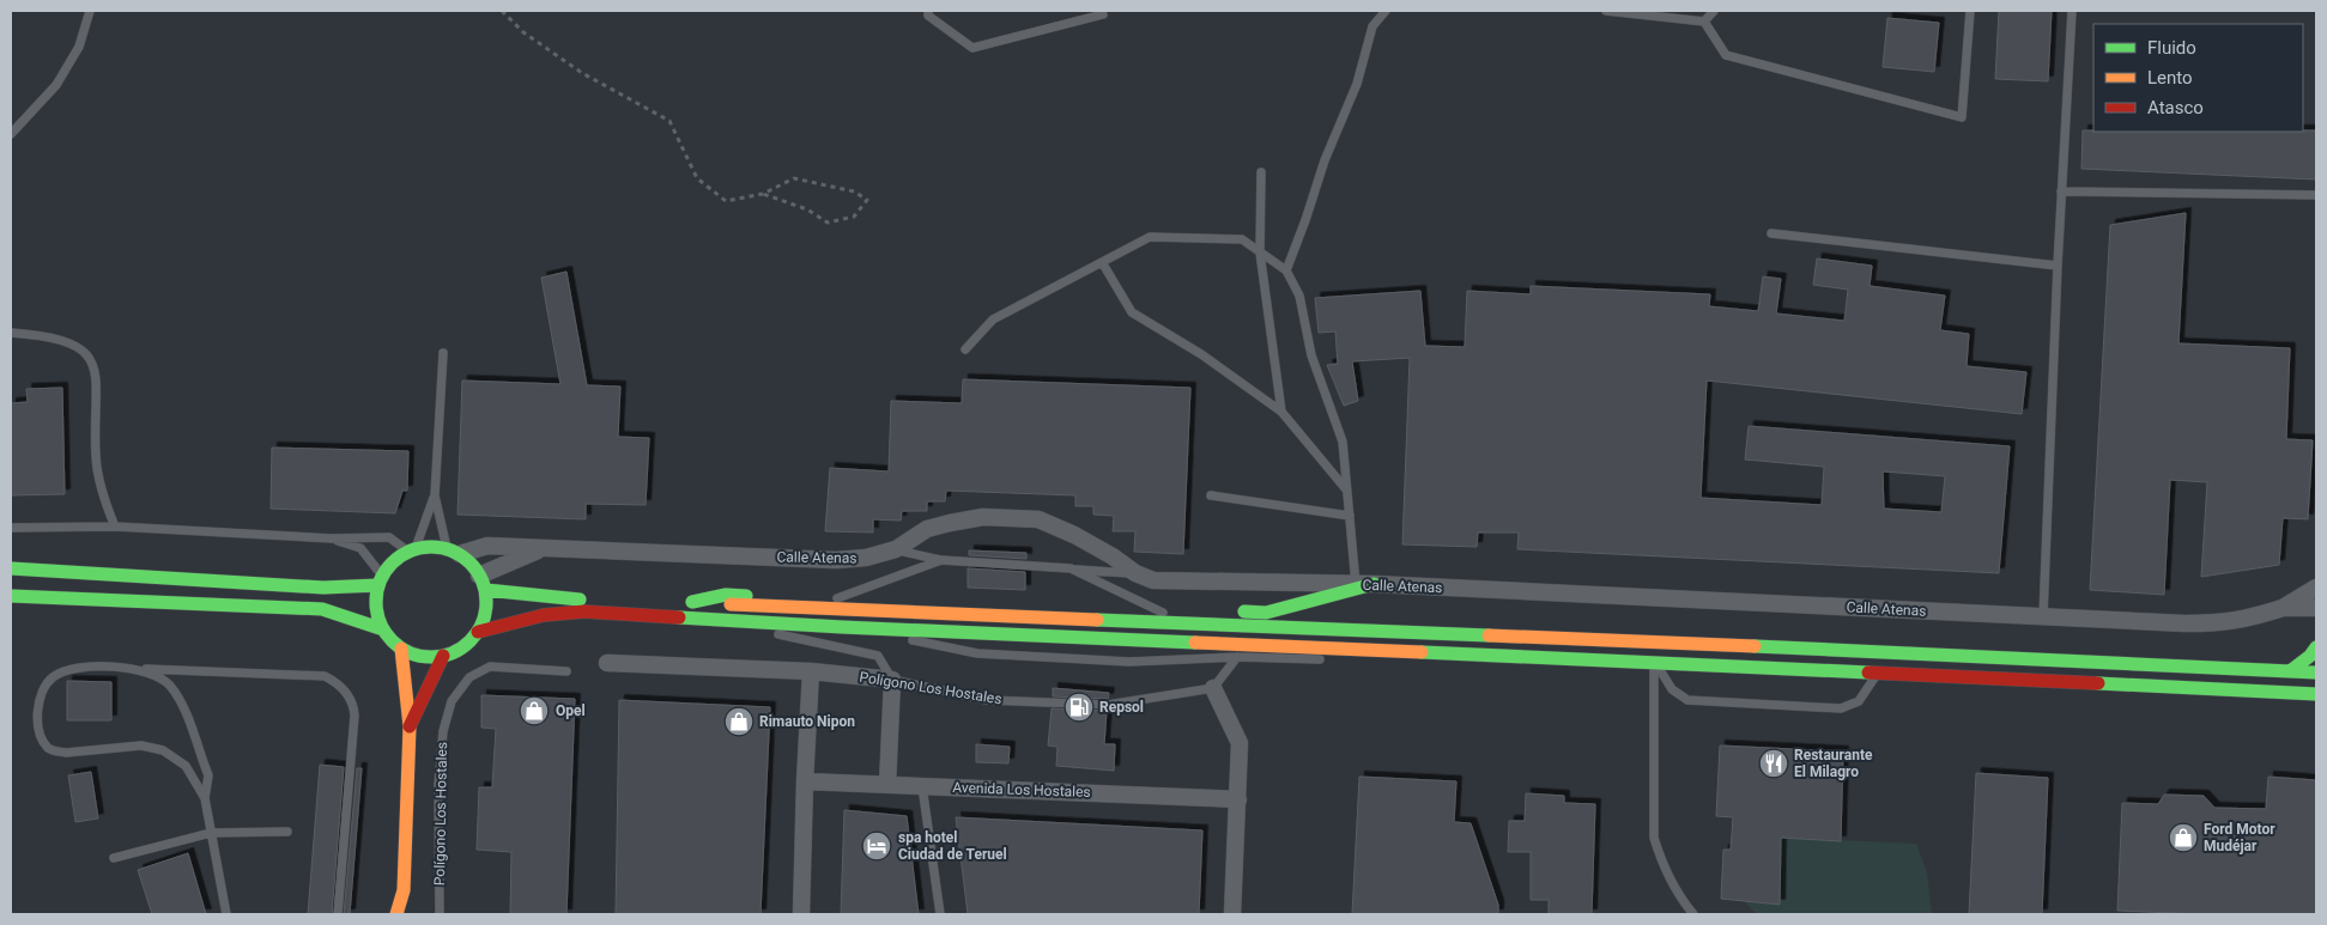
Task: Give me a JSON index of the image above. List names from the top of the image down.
{
  "streets": {
    "street": ["Calle Atenas", "Polígono Los Hostales", "Avenida Los Hostales"]
  },
  "places": {
    "fuel station": ["Repsol"],
    "shop": ["Opel", "Rimauto Nipon", "Ford Motor Mudéjar"],
    "restaurant": ["Restaurante El Milagro"],
    "hotel": ["spa hotel Ciudad de Teruel"]
  },
  "legend": ["Fluido", "Lento", "Atasco"]
}
